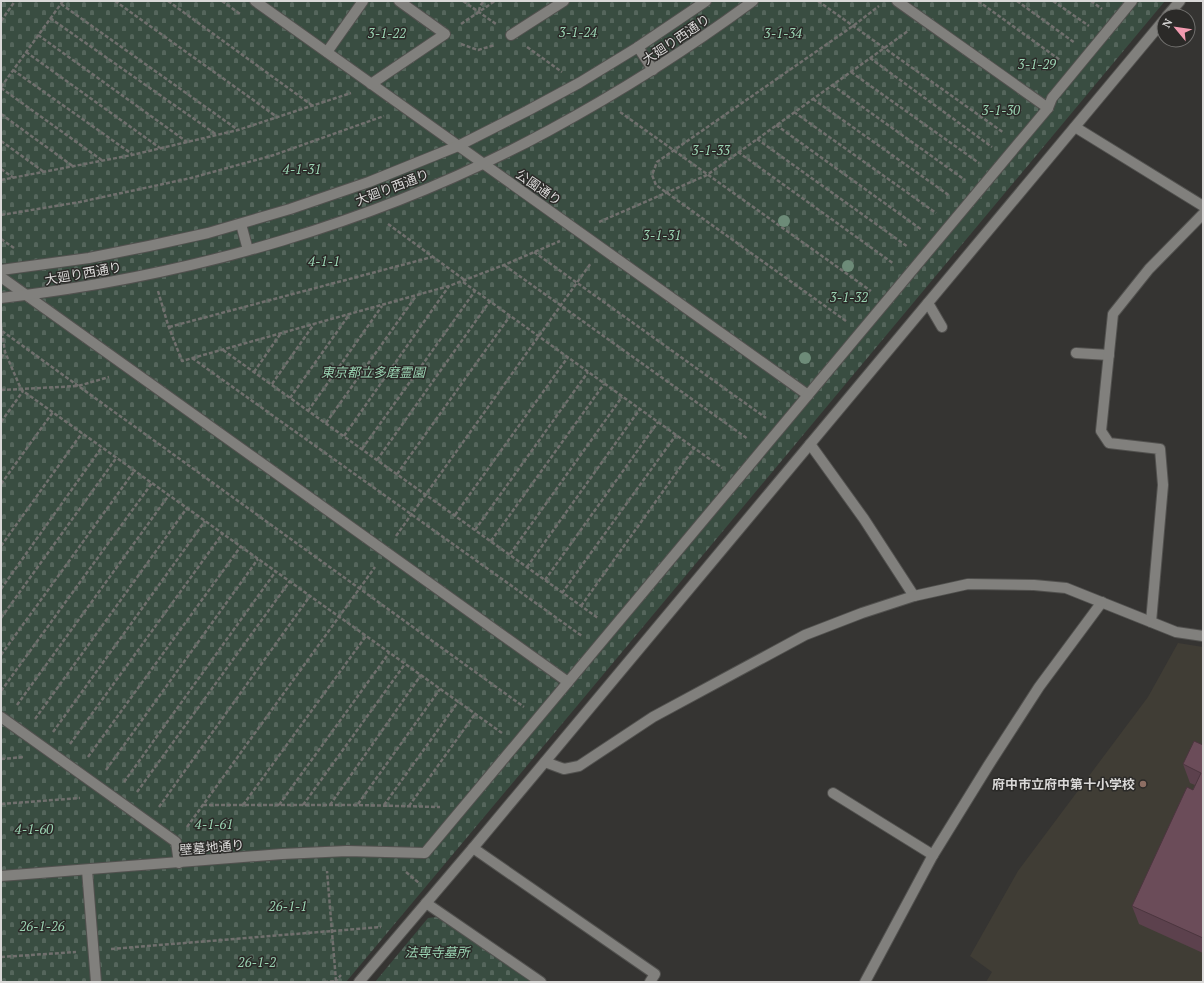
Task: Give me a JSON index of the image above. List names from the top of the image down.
{
  "streets": {
    "street": ["大廻り西通り", "公園通り", "壁墓地通り"]
  },
  "crossings": [
    ["大廻り西通り", "公園通り"]
  ],
  "parks": [
    "3-1-24",
    "3-1-22",
    "3-1-34",
    "3-1-29",
    "3-1-30",
    "3-1-33",
    "4-1-31",
    "3-1-31",
    "4-1-1",
    "3-1-32",
    "東京都立多磨霊園",
    "4-1-61",
    "4-1-60",
    "26-1-1",
    "26-1-26",
    "法専寺墓所",
    "26-1-2"
  ],
  "places": ["府中市立府中第十小学校"],
  "north": "top left"
}
